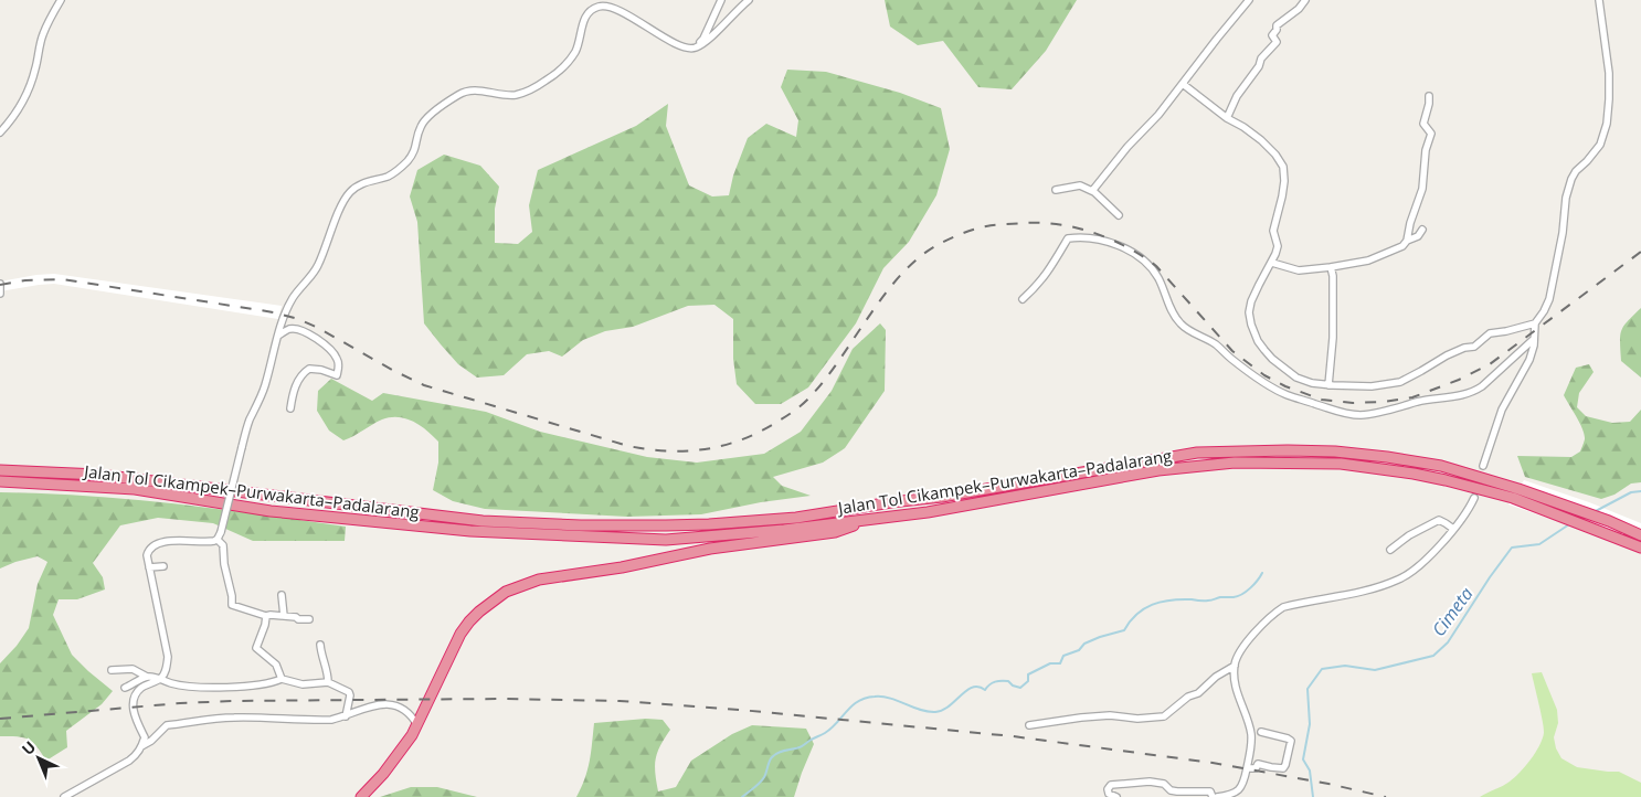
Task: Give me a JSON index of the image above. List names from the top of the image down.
{
  "streets": {
    "highway": ["Jalan Tol Cikampek–Purwakarta–Padalarang"]
  },
  "water": ["Cimeta"],
  "north": "top left"
}
